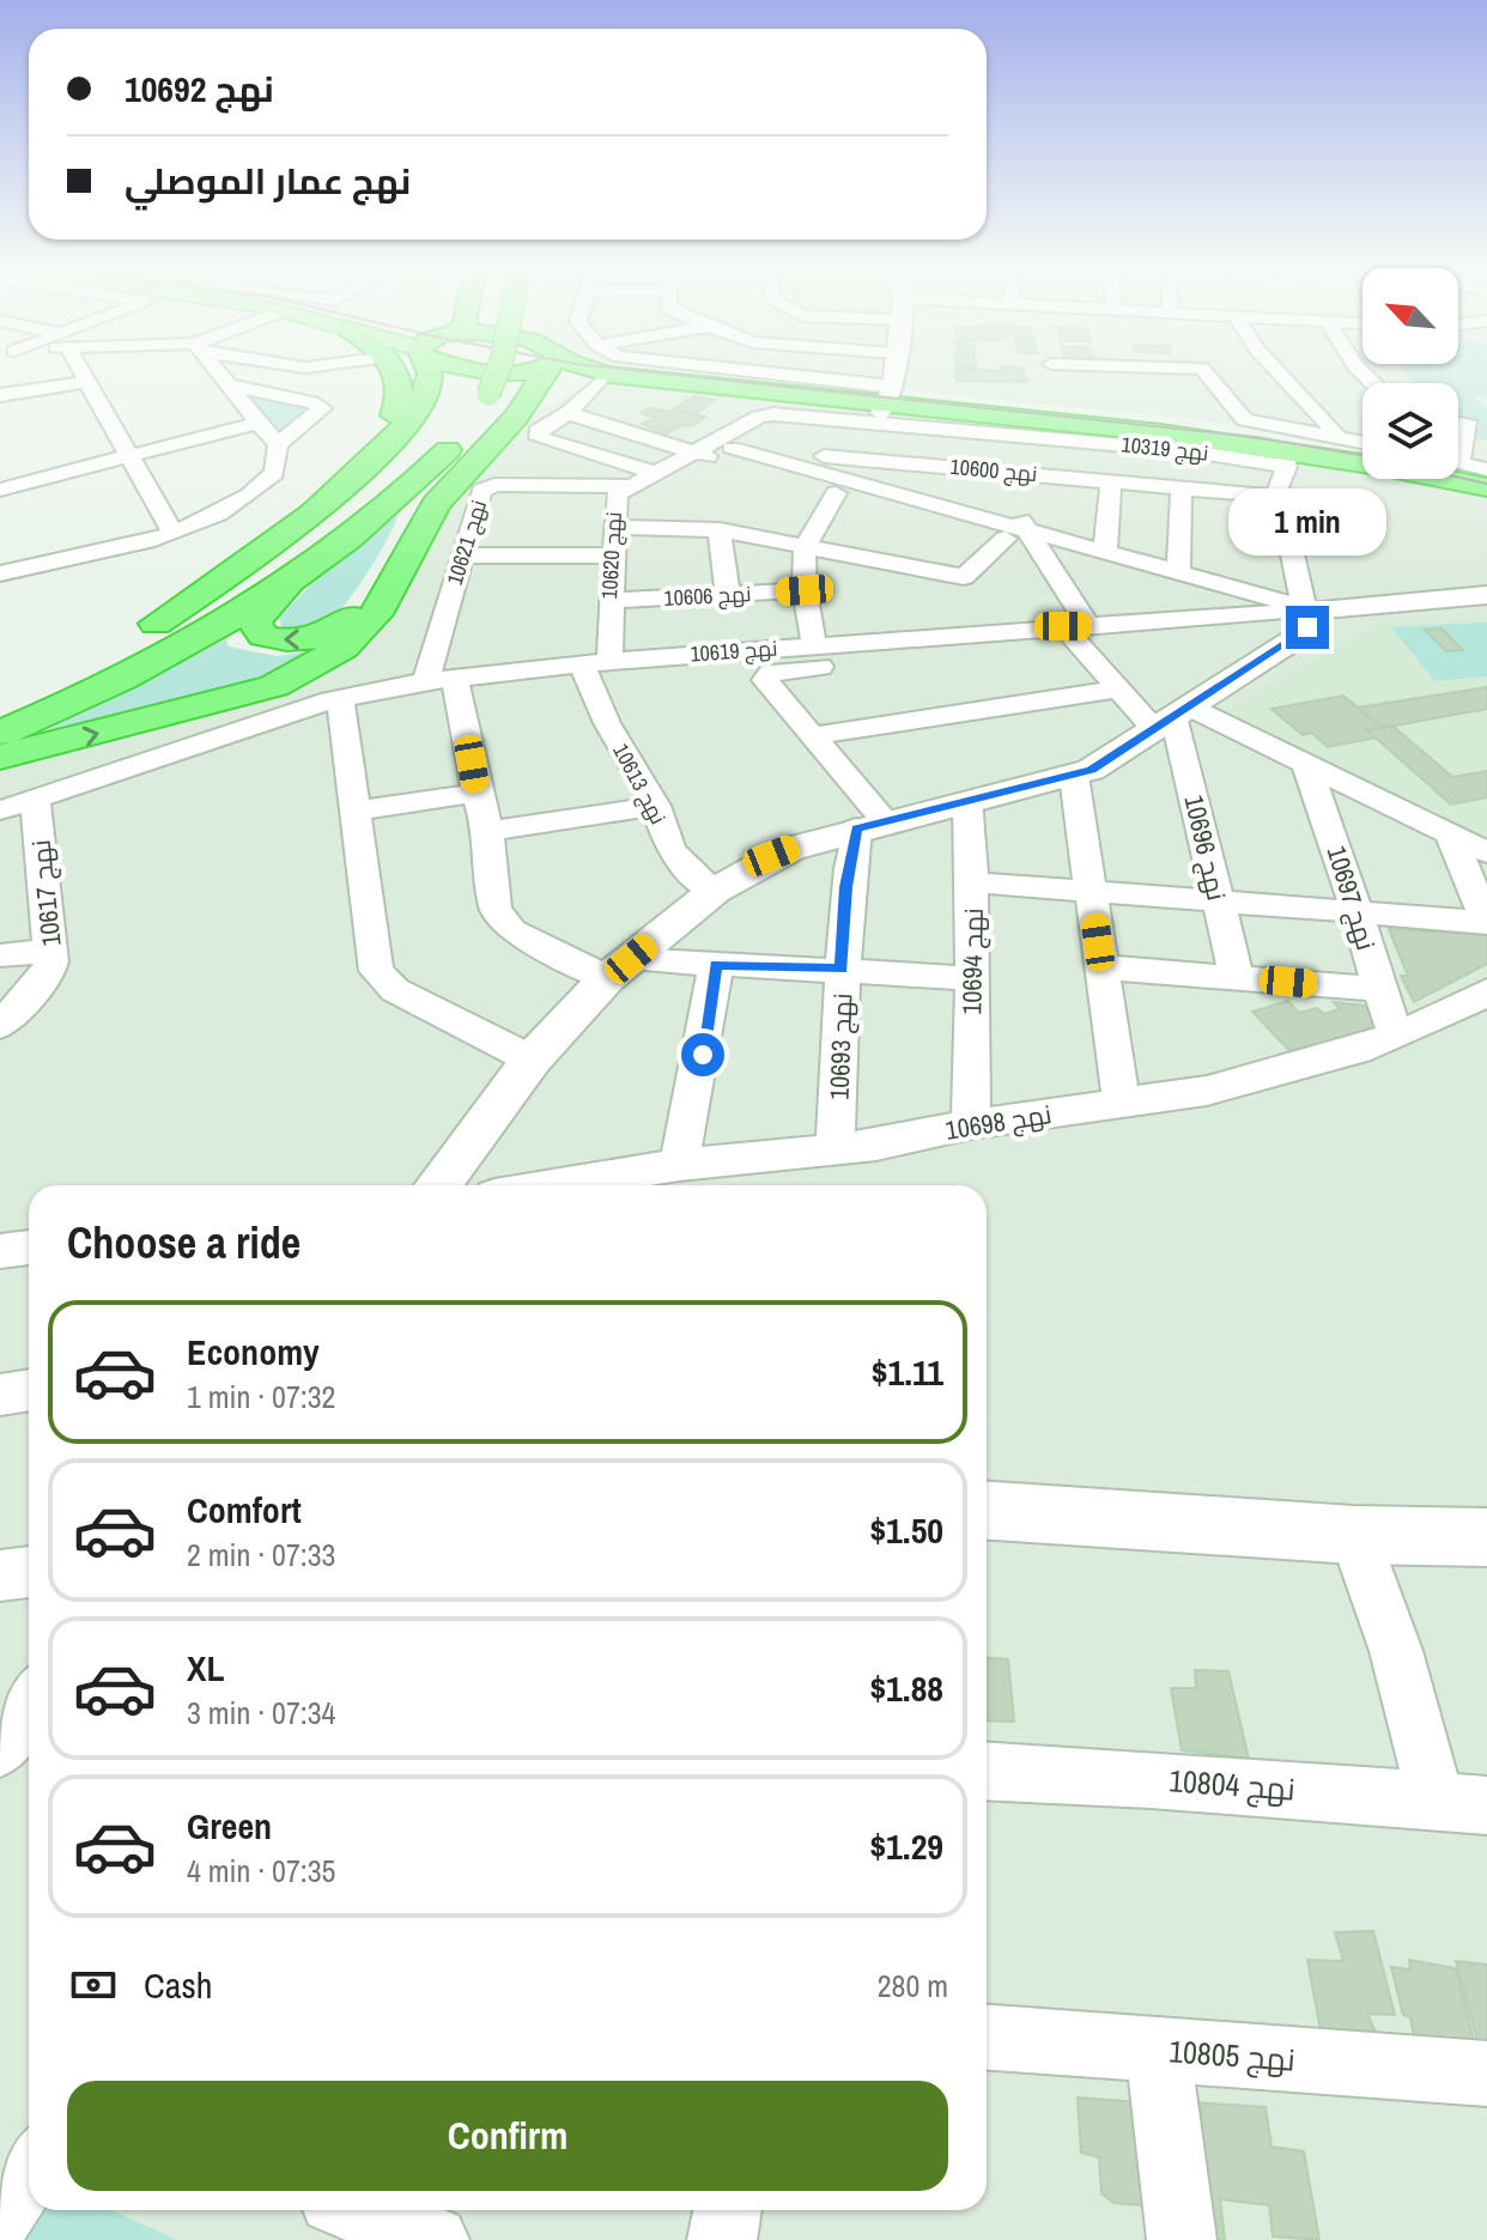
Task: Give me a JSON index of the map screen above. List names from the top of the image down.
{
  "streets": {
    "street": [
      "نهج 10319",
      "نهج 10600",
      "نهج 10621",
      "نهج 10620",
      "نهج 10606",
      "نهج 10619",
      "نهج 10613",
      "نهج 10696",
      "نهج 10617",
      "نهج 10697",
      "نهج 10694",
      "نهج 10693",
      "نهج 10698",
      "نهج 10804",
      "نهج 10805"
    ]
  },
  "crossings": [
    ["نهج 10319", "نهج 10600"],
    ["نهج 10319", "نهج 10620"],
    ["نهج 10600", "نهج 10620"],
    ["نهج 10621", "نهج 10620"],
    ["نهج 10621", "نهج 10619"],
    ["نهج 10620", "نهج 10606"],
    ["نهج 10620", "نهج 10619"],
    ["نهج 10620", "نهج 10613"],
    ["نهج 10619", "نهج 10613"],
    ["نهج 10619", "نهج 10617"],
    ["نهج 10697", "نهج 10698"],
    ["نهج 10694", "نهج 10698"],
    ["نهج 10693", "نهج 10698"]
  ],
  "north": "top left",
  "page": {
    "banner": ["نهج 10692", "نهج عمار الموصلي"],
    "bubble": "1 min",
    "heading": "Choose a ride",
    "list": [
      {
        "name": "Economy",
        "note": "1 min · 07:32",
        "value": "$1.11"
      },
      {
        "name": "Comfort",
        "note": "2 min · 07:33",
        "value": "$1.50"
      },
      {
        "name": "XL",
        "note": "3 min · 07:34",
        "value": "$1.88"
      },
      {
        "name": "Green",
        "note": "4 min · 07:35",
        "value": "$1.29"
      }
    ],
    "pay": ["Cash", "280 m"],
    "buttons": "Confirm"
  }
}
